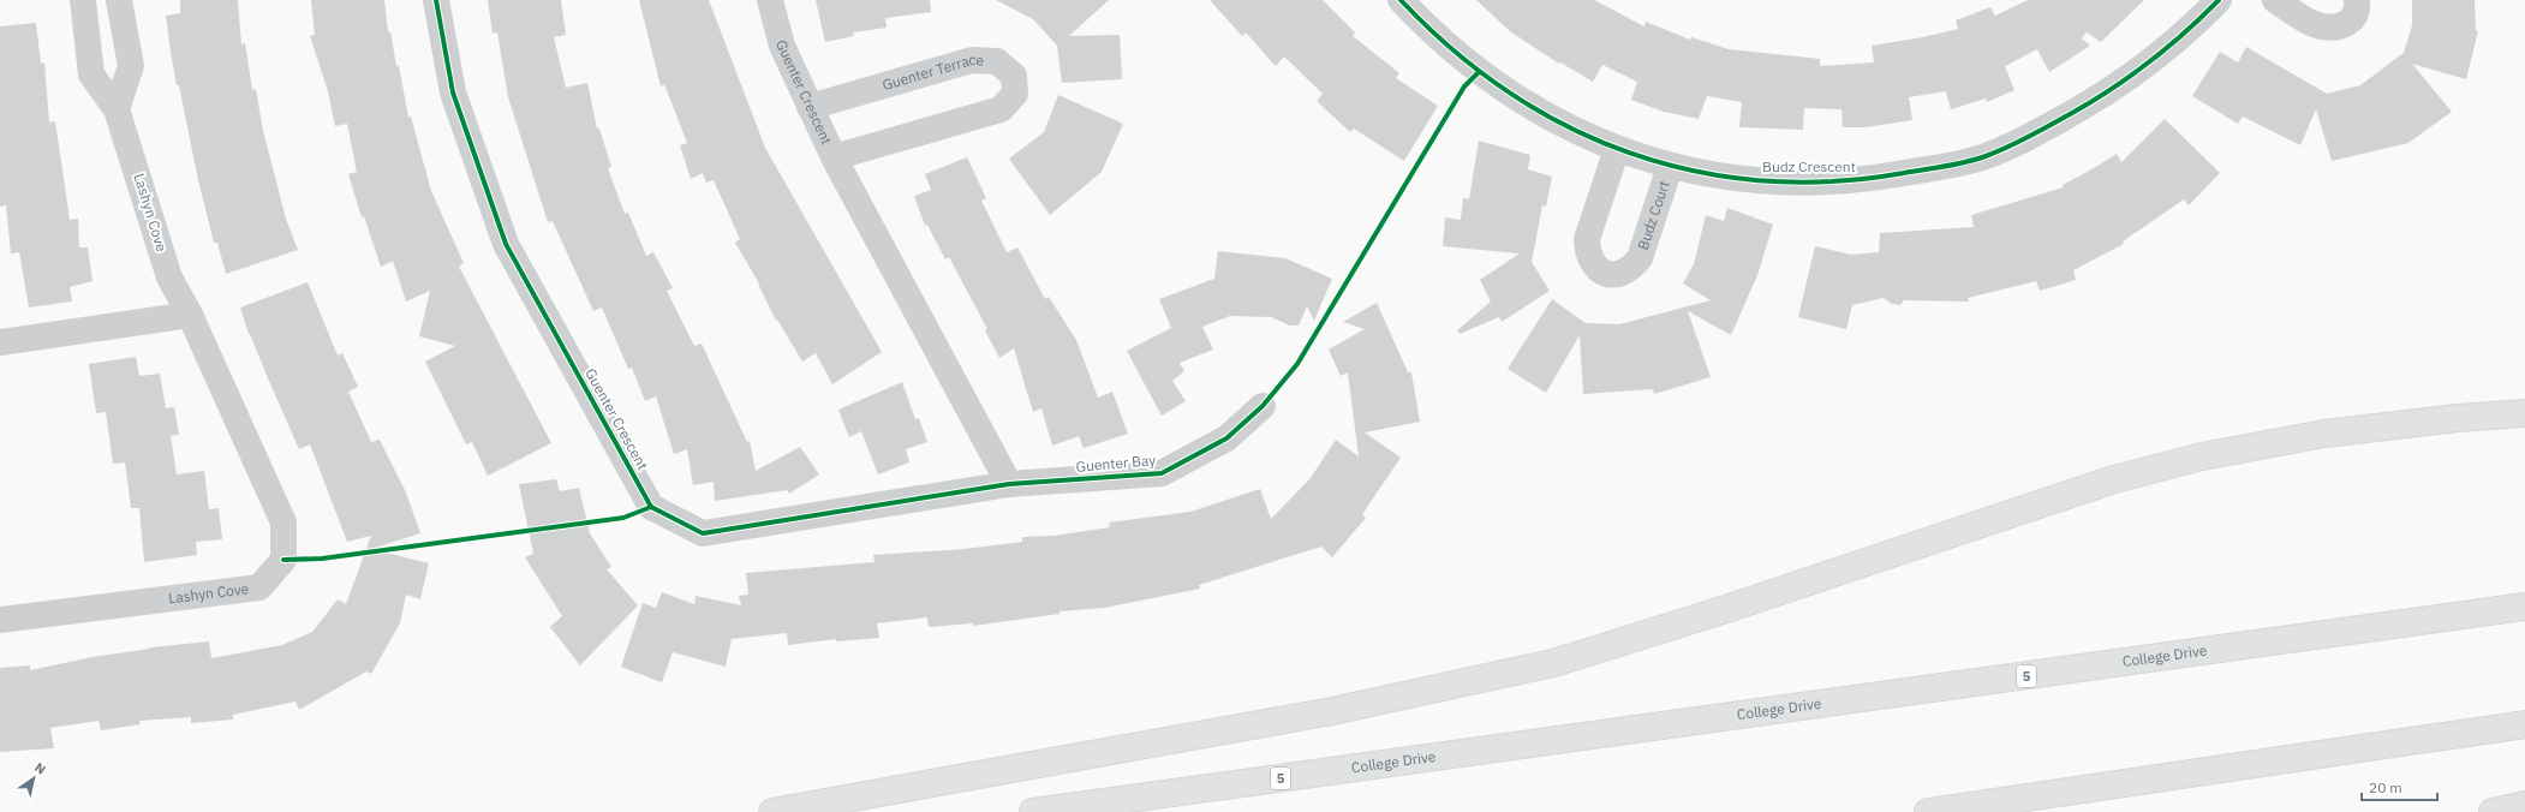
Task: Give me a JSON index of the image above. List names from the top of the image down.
{
  "streets": {
    "highway": ["College Drive", "5"],
    "street": [
      "Guenter Terrace",
      "Guenter Crescent",
      "Budz Crescent",
      "Lashyn Cove",
      "Budz Court",
      "Guenter Bay"
    ]
  },
  "crossings": [
    ["Guenter Terrace", "Guenter Crescent"],
    ["Guenter Crescent", "Guenter Bay"],
    ["Budz Crescent", "Budz Court"]
  ],
  "scale_bar": "20 m",
  "north": "top right"
}
